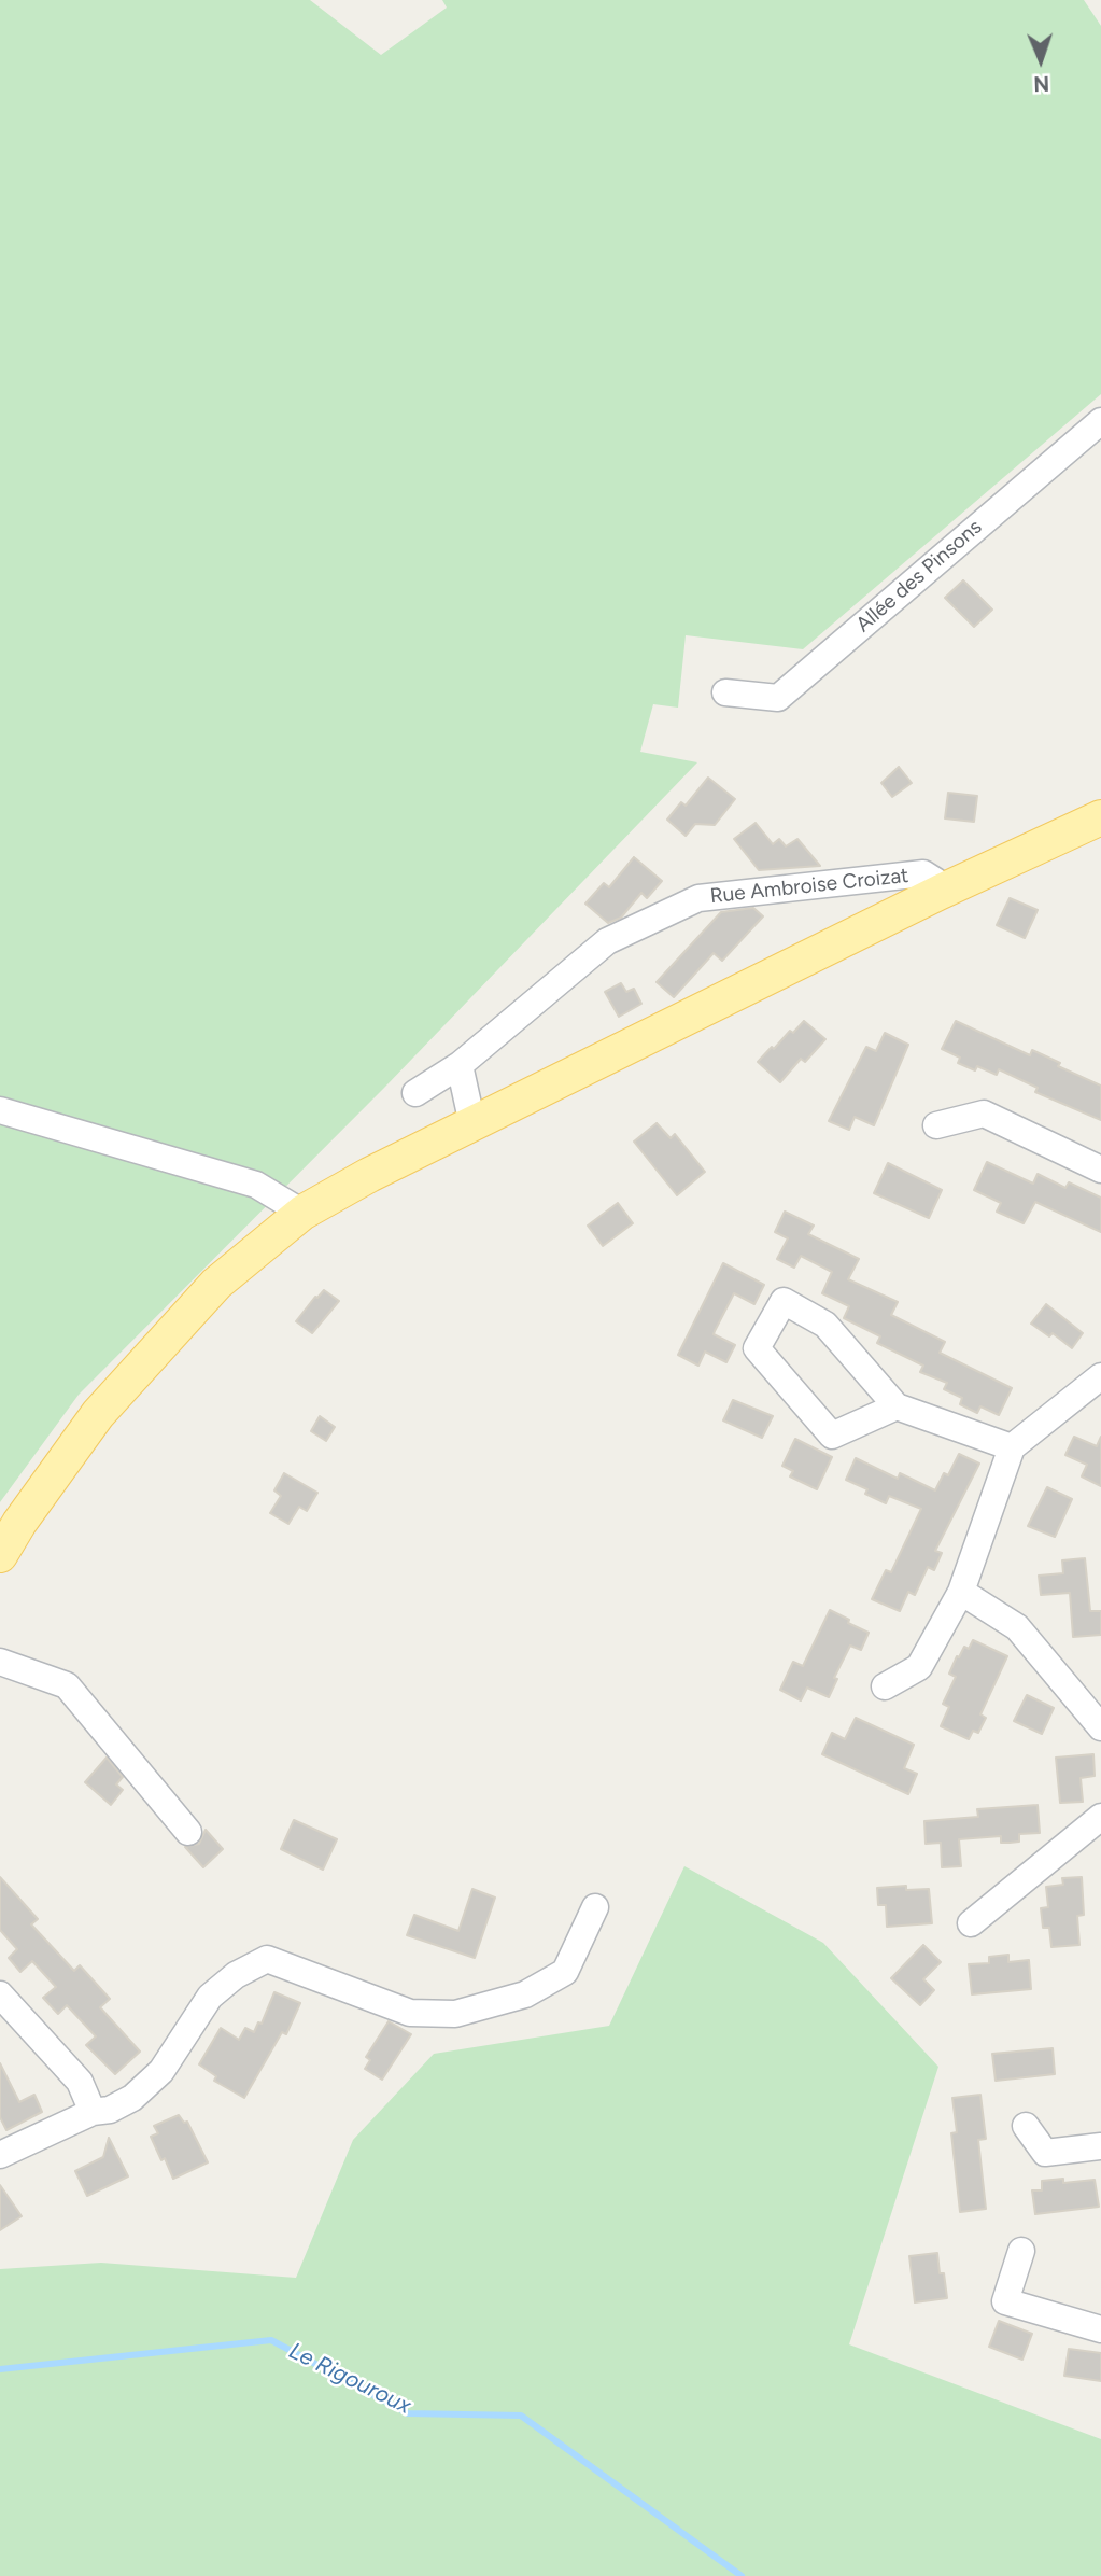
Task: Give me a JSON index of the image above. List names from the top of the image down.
{
  "streets": {
    "street": ["Allée des Pinsons", "Rue Ambroise Croizat"]
  },
  "water": ["Le Rigouroux"],
  "north": "bottom"
}
